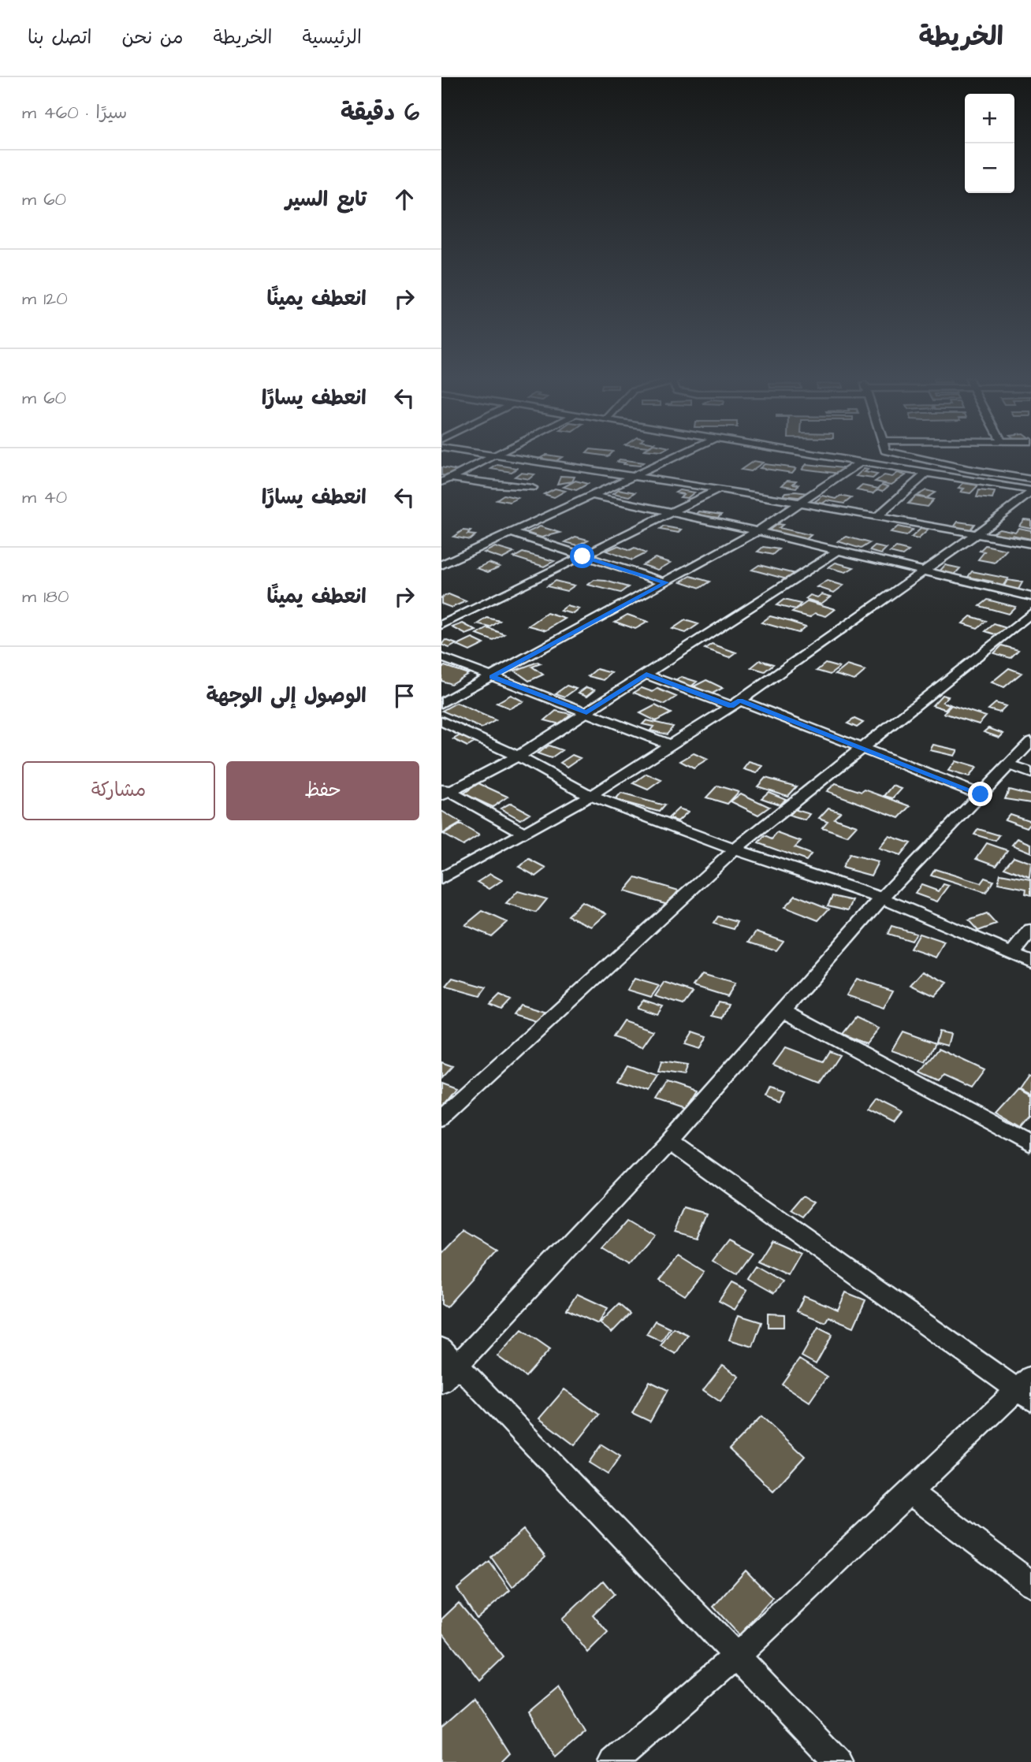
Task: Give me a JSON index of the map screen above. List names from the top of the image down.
{
  "page": {
    "header": "الخريطة",
    "nav": [
      "الرئيسية",
      "الخريطة",
      "من نحن",
      "اتصل بنا"
    ],
    "heading": ["6 دقيقة", "سيرًا · 460 m"],
    "map_buttons": ["+", "−"],
    "list": [
      ["تابع السير", "60 m"],
      ["انعطف يمينًا", "120 m"],
      ["انعطف يسارًا", "60 m"],
      ["انعطف يسارًا", "40 m"],
      ["انعطف يمينًا", "180 m"],
      "الوصول إلى الوجهة"
    ],
    "buttons": ["حفظ", "مشاركة"]
  }
}
